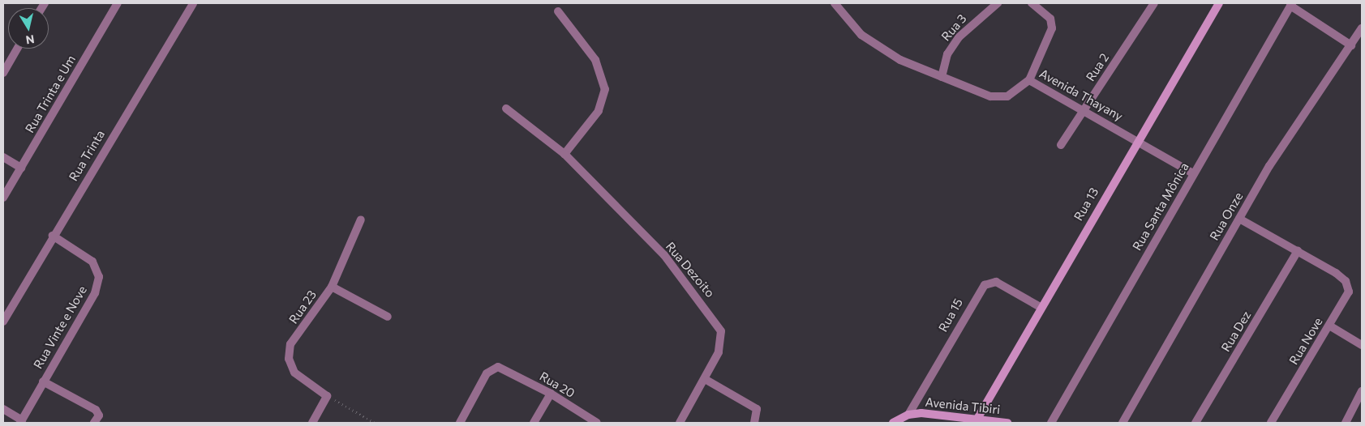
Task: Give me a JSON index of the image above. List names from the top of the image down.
{
  "streets": {
    "street": [
      "Rua 3",
      "Rua 2",
      "Rua Trinta e Um",
      "Avenida Thayany",
      "Rua Trinta",
      "Rua 13",
      "Rua Santa Mônica",
      "Rua Onze",
      "Rua Dezoito",
      "Rua 23",
      "Rua 15",
      "Rua Vinte e Nove",
      "Rua Dez",
      "Rua Nove",
      "Rua 20",
      "Avenida Tibiri"
    ]
  },
  "crossings": [
    ["Rua 3", "Avenida Thayany"],
    ["Rua 2", "Avenida Thayany"],
    ["Avenida Thayany", "Rua 13"],
    ["Avenida Thayany", "Rua Santa Mônica"],
    ["Rua Trinta", "Rua Vinte e Nove"],
    ["Rua 13", "Rua 15"],
    ["Rua 13", "Avenida Tibiri"],
    ["Rua 15", "Avenida Tibiri"],
    ["Rua Dez", "Rua Nove"]
  ],
  "north": "bottom"
}
